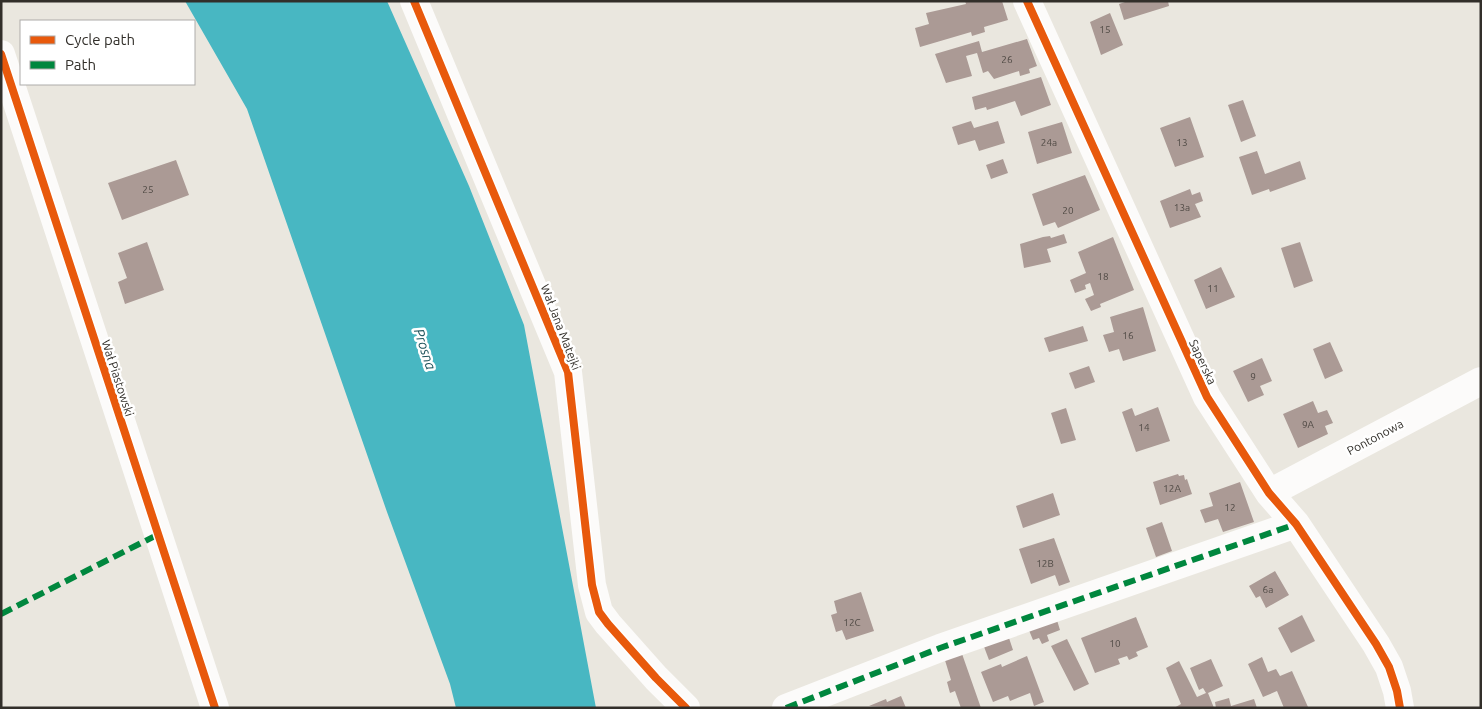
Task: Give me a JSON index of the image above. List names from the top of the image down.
{
  "streets": {
    "street": [
      "Wał Jana Matejki",
      "Saperska",
      "Wał Piastowski",
      "Pontonowa"
    ]
  },
  "crossings": [
    ["Saperska", "Pontonowa"]
  ],
  "water": ["Prosna"],
  "house_numbers": [
    "15",
    "26",
    "24a",
    "13",
    "25",
    "13a",
    "20",
    "18",
    "11",
    "16",
    "9",
    "9A",
    "14",
    "12A",
    "12",
    "12B",
    "6a",
    "12C",
    "10"
  ],
  "legend": ["Cycle path", "Path"]
}
